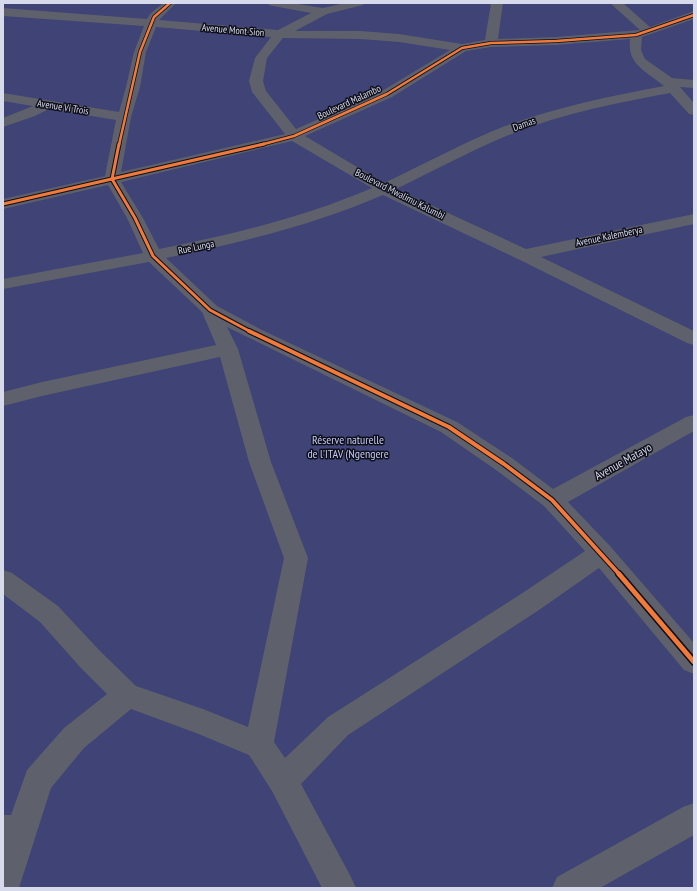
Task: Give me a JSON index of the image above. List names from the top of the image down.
{
  "streets": {
    "street": [
      "Avenue Mont Sion",
      "Boulevard Malambo",
      "Avenue Vi Trois",
      "Damas",
      "Boulevard Mwalimu Kalumbi",
      "Avenue Kalemberya",
      "Rue Lunga",
      "Avenue Matayo"
    ]
  },
  "crossings": [
    ["Avenue Mont Sion", "Boulevard Malambo"],
    ["Avenue Mont Sion", "Boulevard Mwalimu Kalumbi"],
    ["Boulevard Malambo", "Boulevard Mwalimu Kalumbi"],
    ["Damas", "Boulevard Mwalimu Kalumbi"],
    ["Damas", "Rue Lunga"],
    ["Boulevard Mwalimu Kalumbi", "Avenue Kalemberya"],
    ["Boulevard Mwalimu Kalumbi", "Rue Lunga"]
  ],
  "parks": ["Réserve naturelle de l'ITAV (Ngengere"]
}
